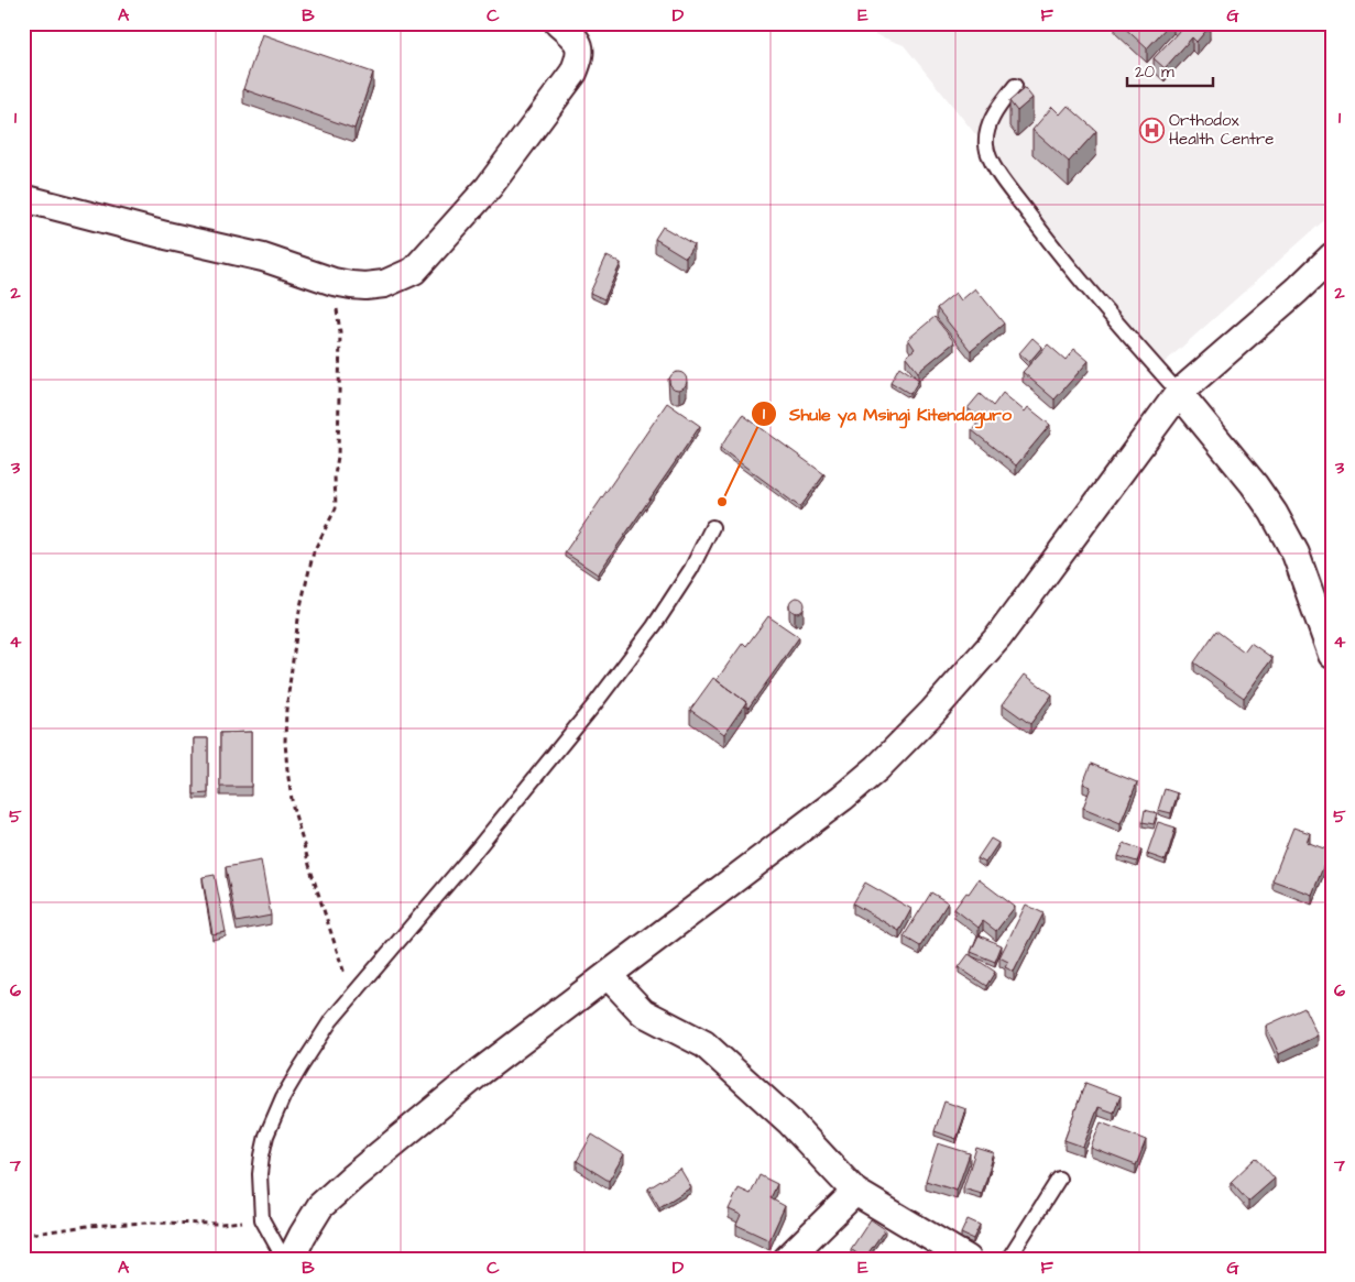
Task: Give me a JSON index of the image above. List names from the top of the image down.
{
  "places": {
    "hospital": ["Orthodox Health Centre"],
    "other": ["Shule ya Msingi Kitendaguro"]
  },
  "scale_bar": "20 m",
  "grid": {
    "columns": [
      "A",
      "B",
      "C",
      "D",
      "E",
      "F",
      "G"
    ],
    "rows": [
      "1",
      "2",
      "3",
      "4",
      "5",
      "6",
      "7"
    ]
  }
}
